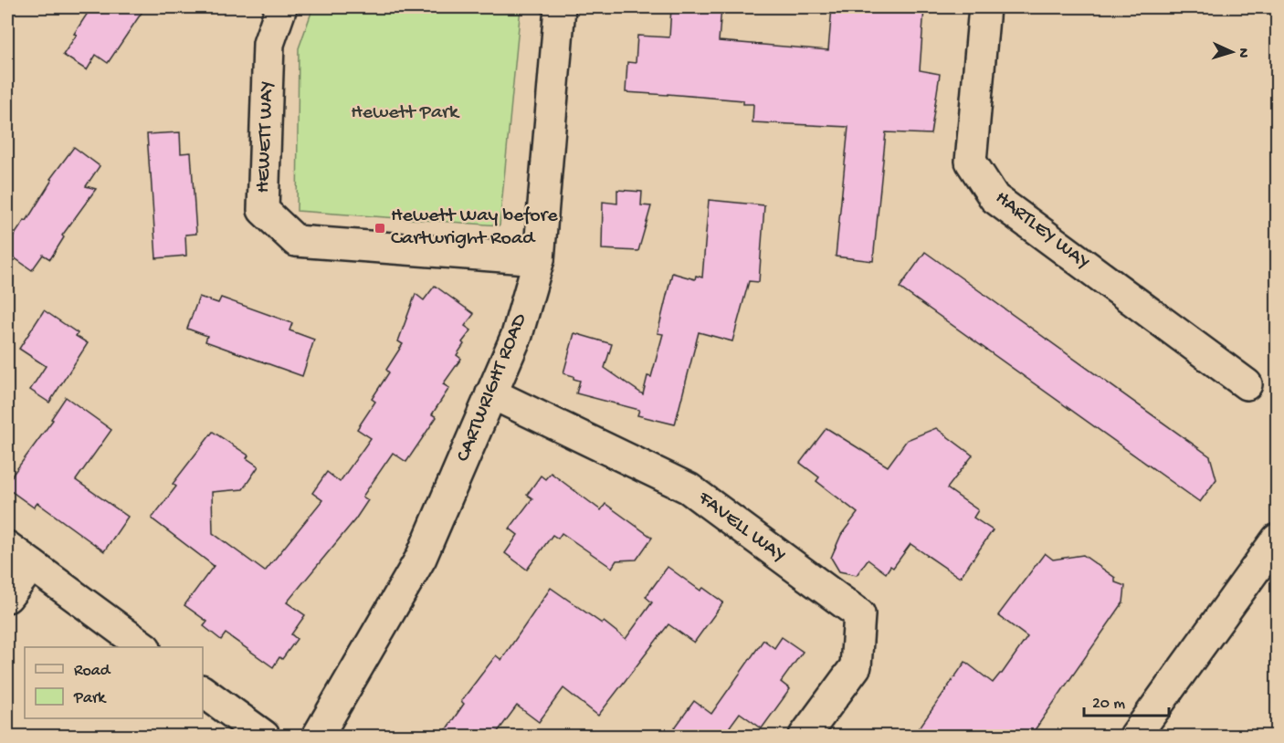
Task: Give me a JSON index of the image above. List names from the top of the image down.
{
  "streets": {
    "street": [
      "HEWETT WAY",
      "HARTLEY WAY",
      "CARTWRIGHT ROAD",
      "FAVELL WAY"
    ]
  },
  "crossings": [
    ["HEWETT WAY", "CARTWRIGHT ROAD"],
    ["CARTWRIGHT ROAD", "FAVELL WAY"]
  ],
  "parks": ["Hewett Park"],
  "places": {
    "transit": ["Hewett Way before Cartwright Road"]
  },
  "legend": ["Road", "Park"],
  "scale_bar": "20 m",
  "north": "right"
}
